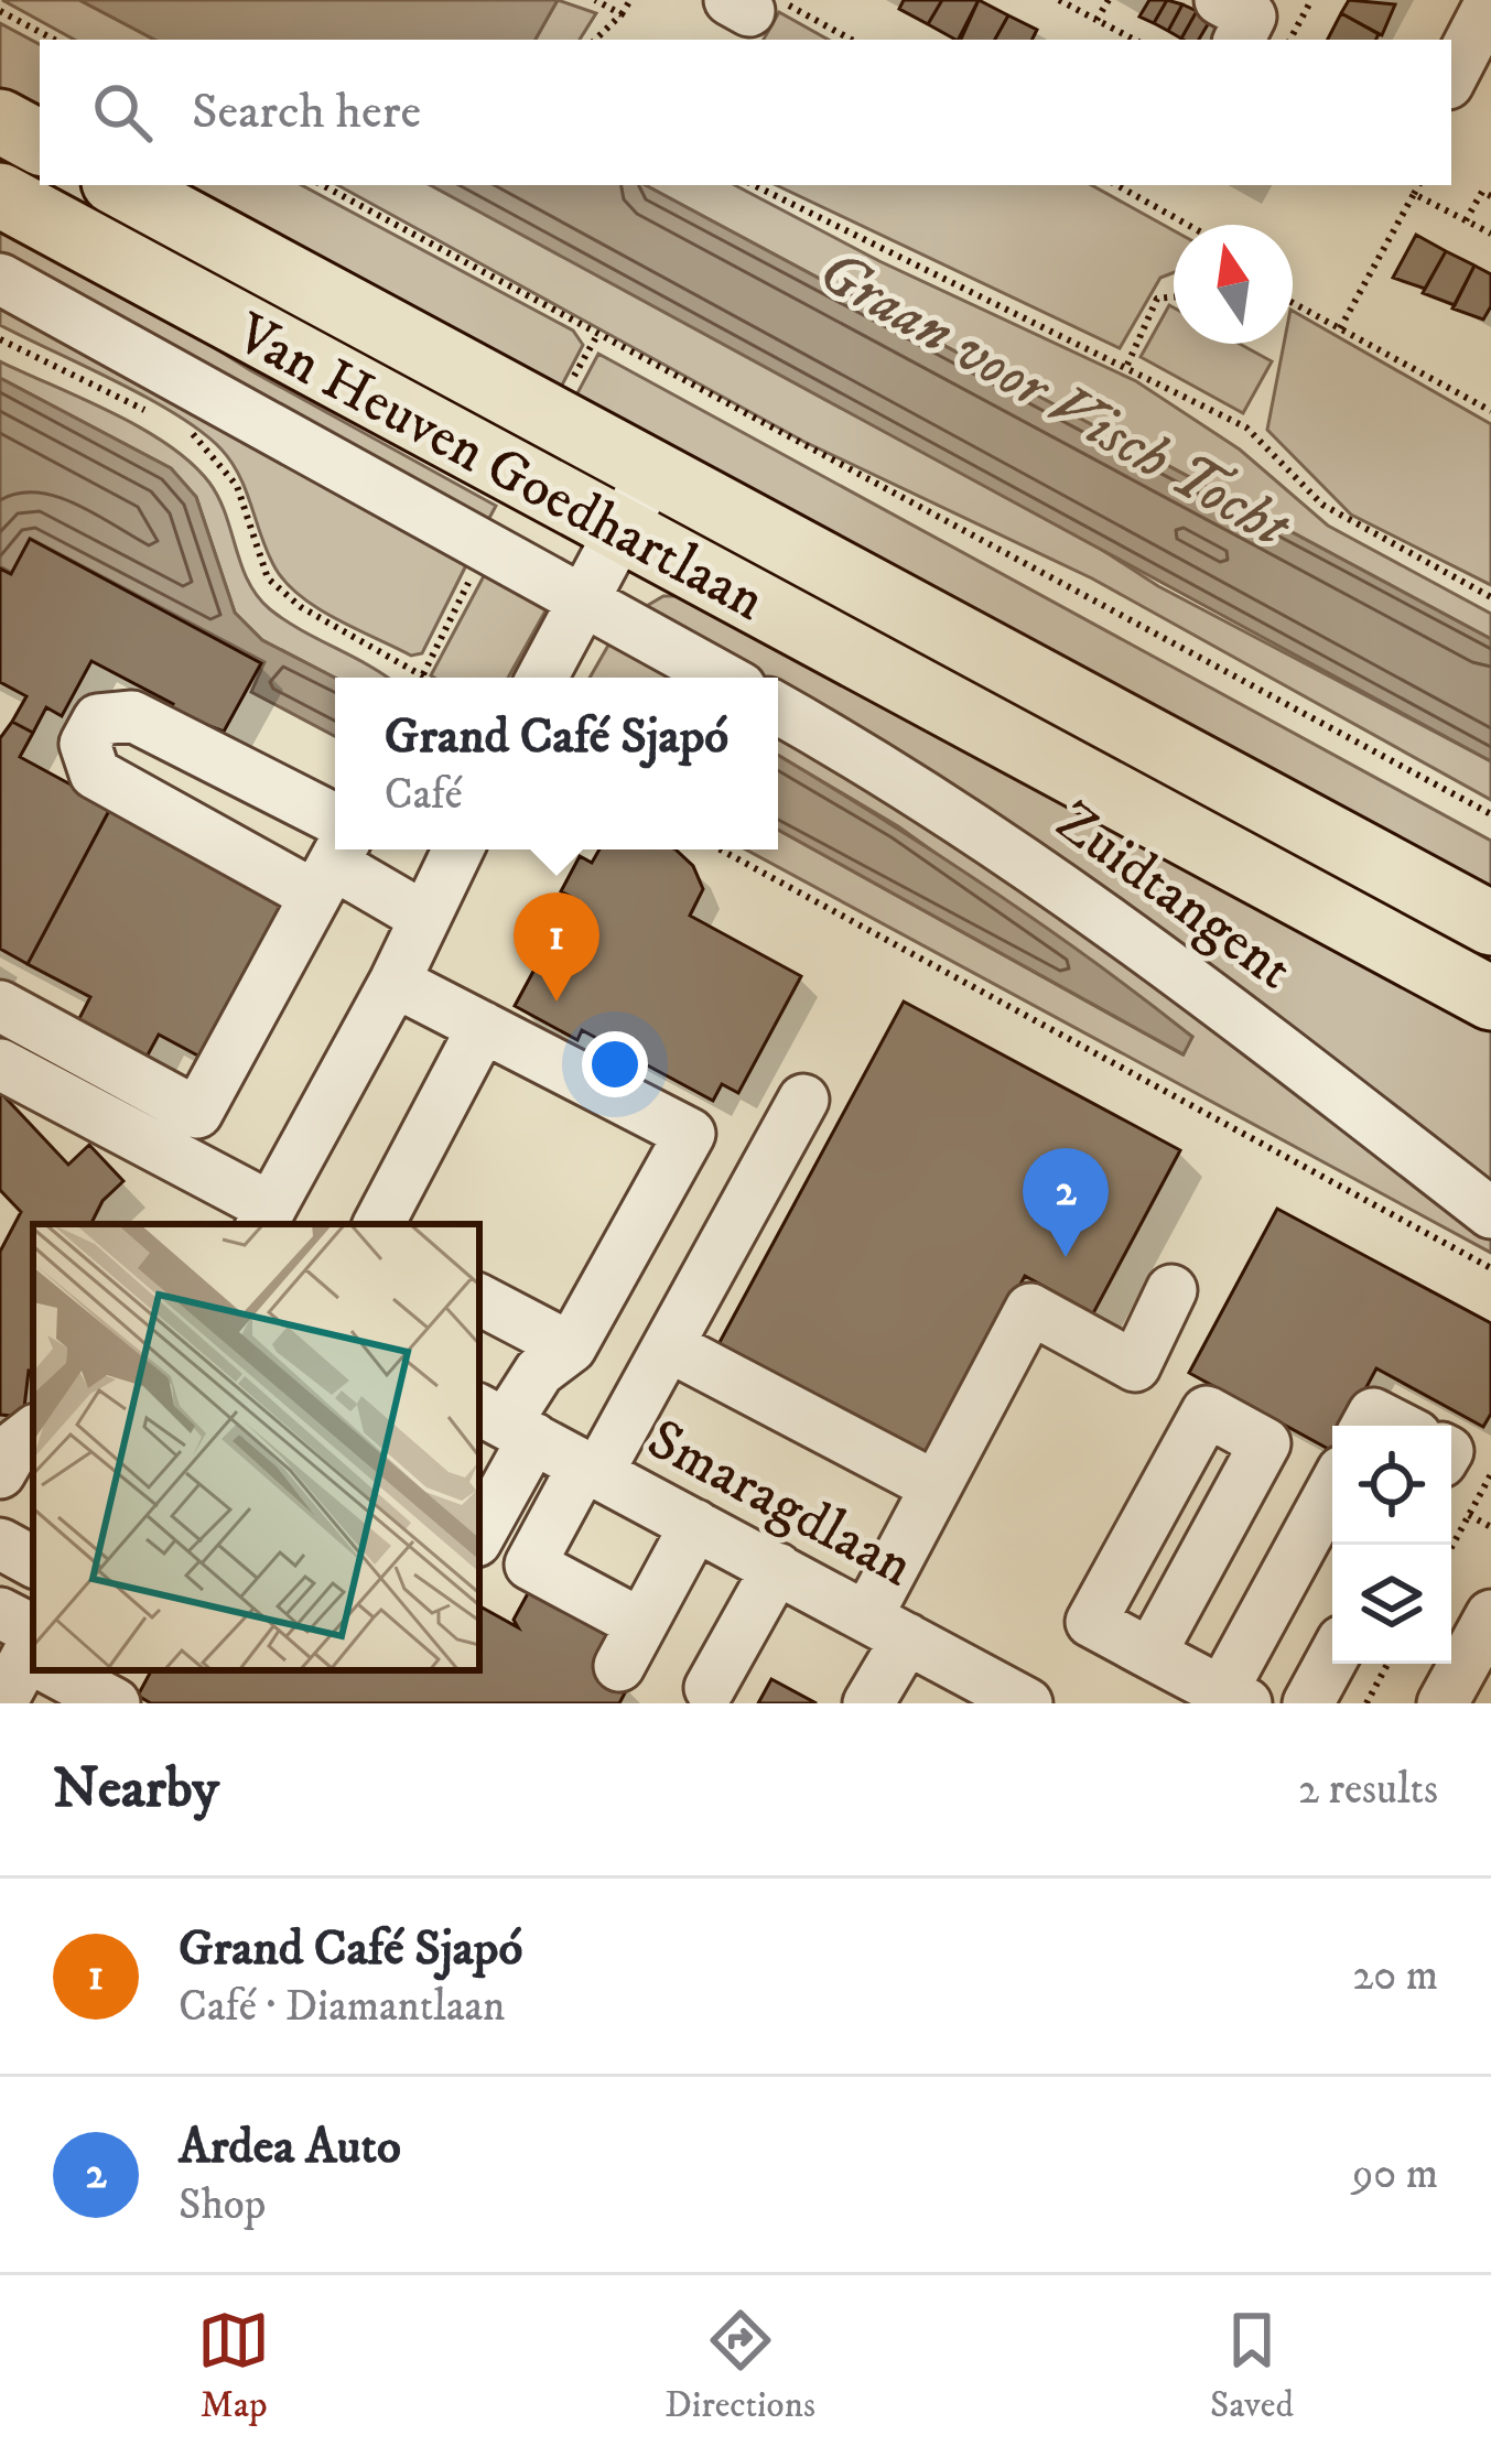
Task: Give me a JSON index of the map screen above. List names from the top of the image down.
{
  "streets": {
    "main road": ["Van Heuven Goedhartlaan"],
    "street": ["Zuidtangent", "Smaragdlaan"]
  },
  "water": ["Graan voor Visch Tocht"],
  "north": "top",
  "page": {
    "search": "Search here",
    "popup": ["Grand Café Sjapó", "Café"],
    "pins": ["1", "2"],
    "heading": ["Nearby", "2 results"],
    "list": [
      {
        "mark": "1",
        "name": "Grand Café Sjapó",
        "note": "Café · Diamantlaan",
        "value": "20 m"
      },
      {
        "mark": "2",
        "name": "Ardea Auto",
        "note": "Shop",
        "value": "90 m"
      }
    ],
    "nav": ["Map", "Directions", "Saved"]
  }
}
